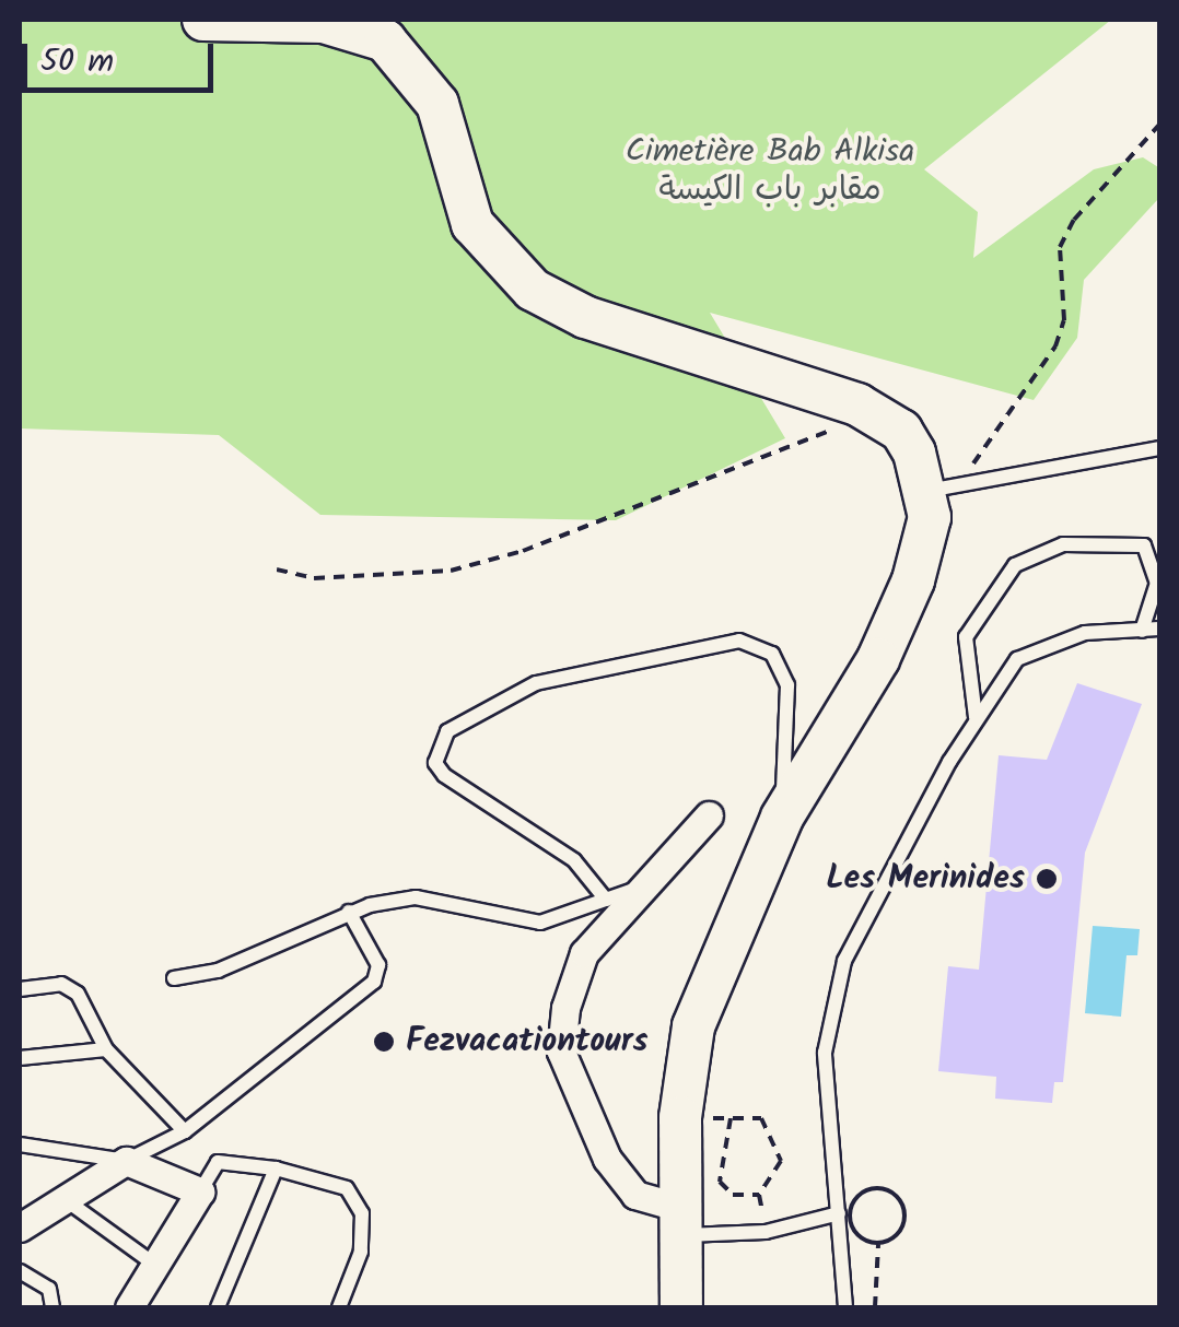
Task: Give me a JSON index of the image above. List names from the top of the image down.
{
  "parks": ["Cimetière Bab Alkisa مقابر باب الكيسة"],
  "places": ["Les Merinides", "Fezvacationtours"],
  "scale_bar": "50 m"
}
